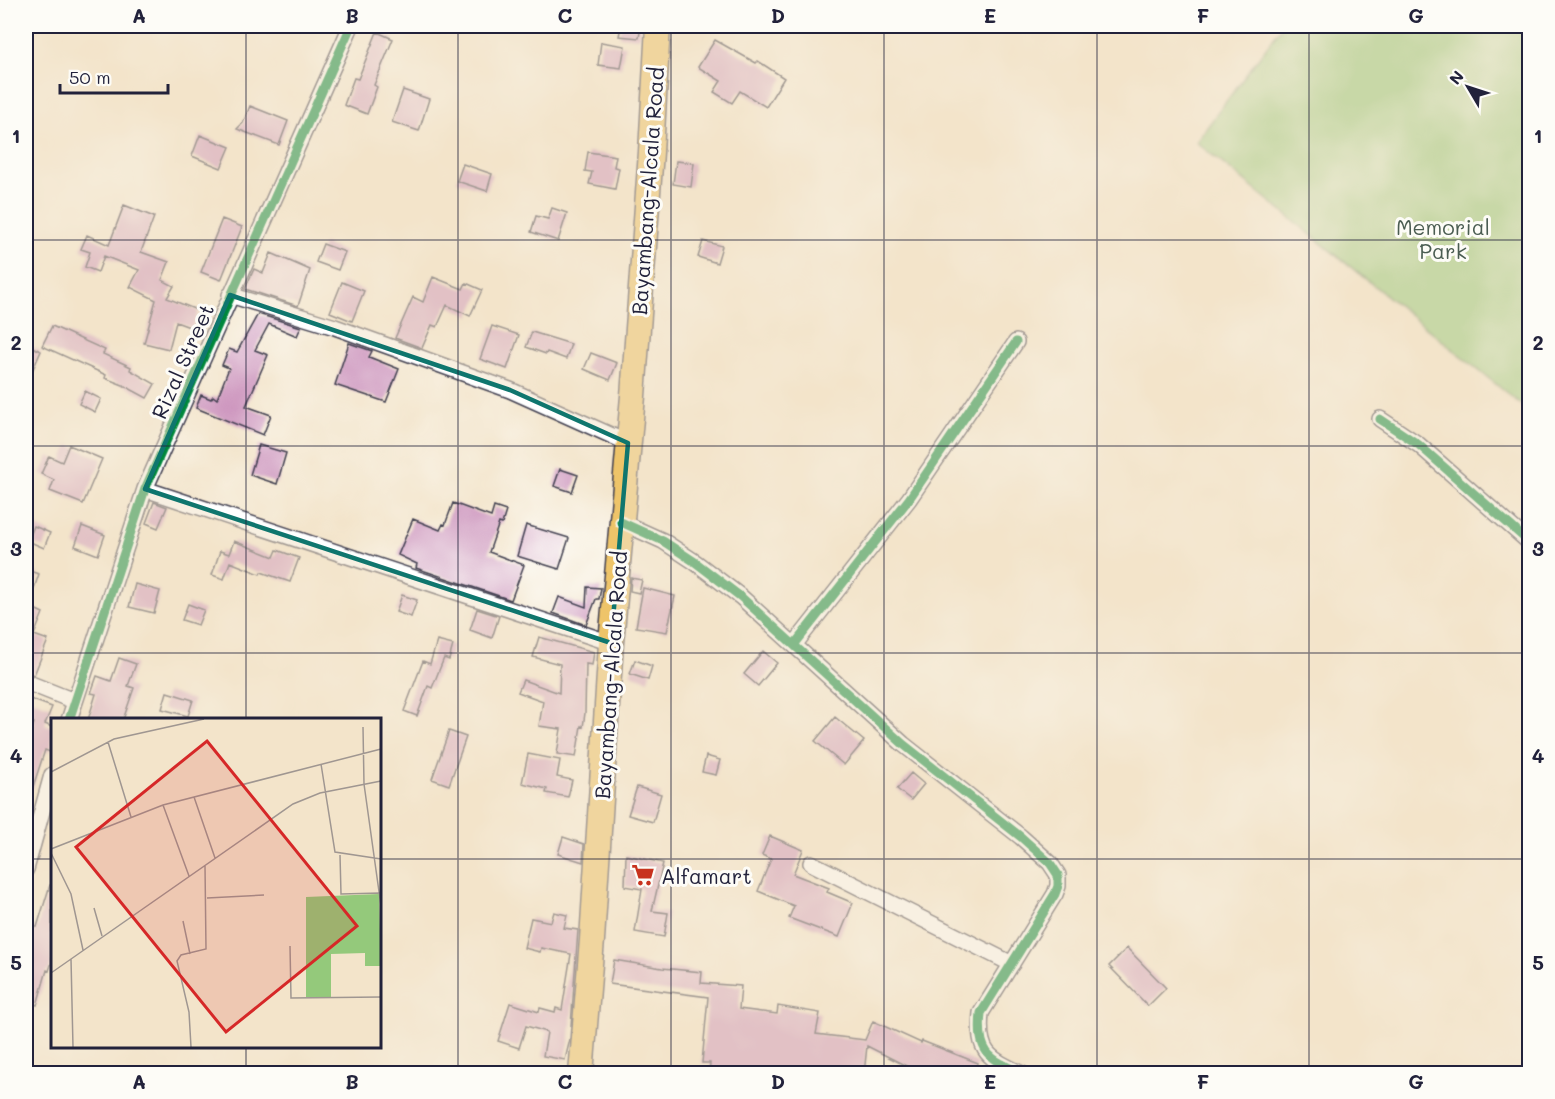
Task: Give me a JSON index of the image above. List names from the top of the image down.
{
  "streets": {
    "main road": ["Bayambang-Alcala Road"],
    "street": ["Rizal Street"]
  },
  "parks": ["Memorial Park"],
  "places": {
    "supermarket": ["Alfamart"]
  },
  "scale_bar": "50 m",
  "north": "top left",
  "grid": {
    "columns": [
      "A",
      "B",
      "C",
      "D",
      "E",
      "F",
      "G"
    ],
    "rows": [
      "1",
      "2",
      "3",
      "4",
      "5"
    ]
  }
}
